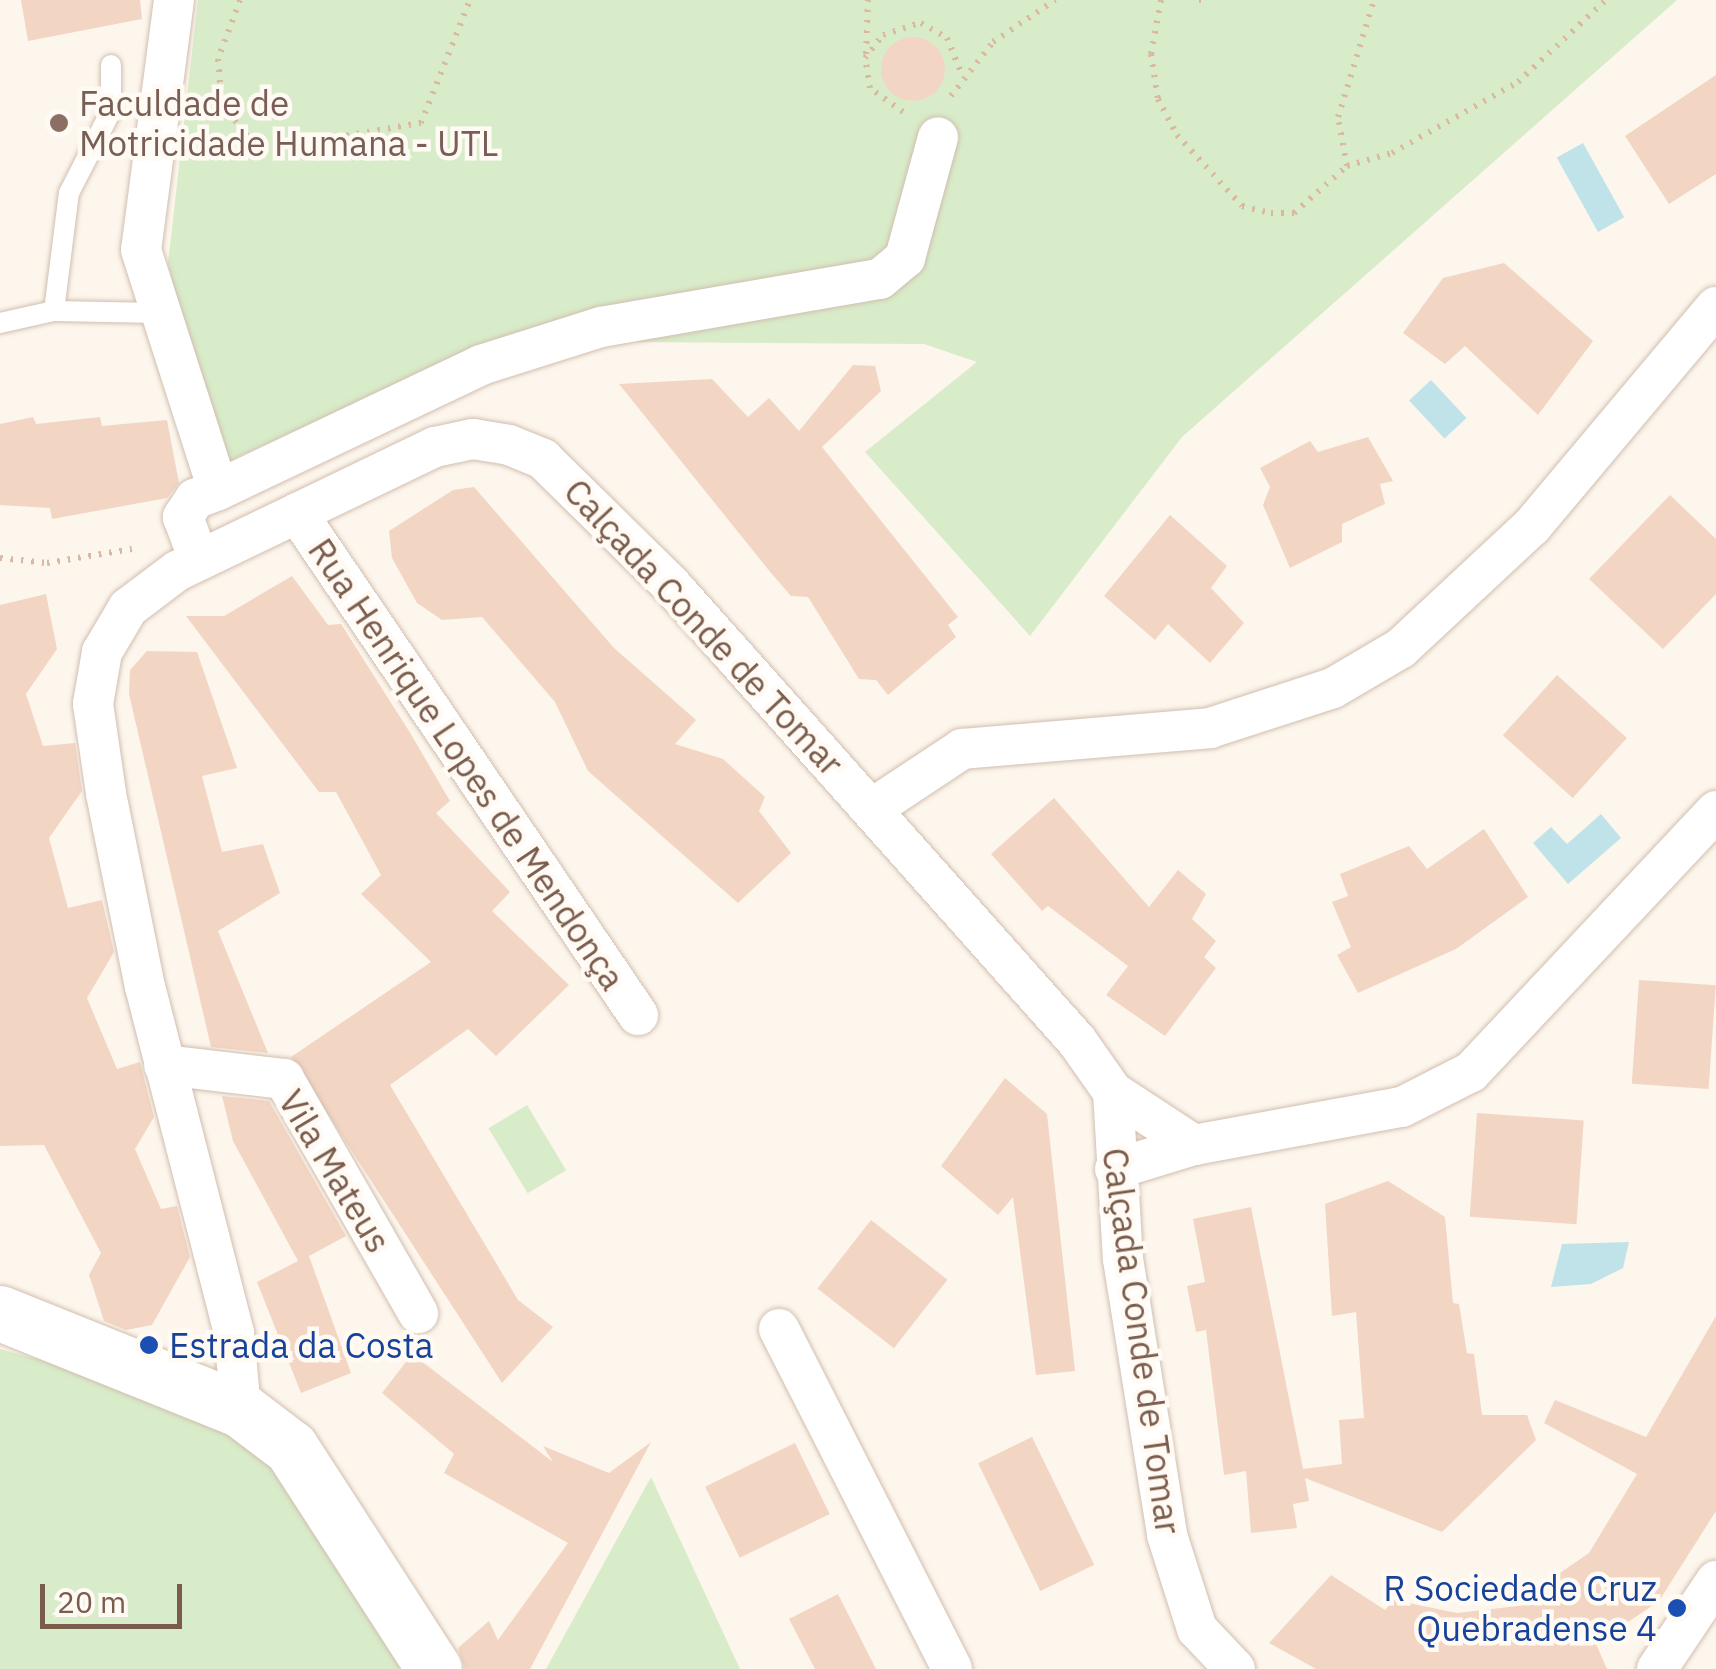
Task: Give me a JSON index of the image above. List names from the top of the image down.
{
  "streets": {
    "street": ["Calçada Conde de Tomar", "Rua Henrique Lopes de Mendonça", "Vila Mateus"]
  },
  "crossings": [
    ["Calçada Conde de Tomar", "Rua Henrique Lopes de Mendonça"],
    ["Calçada Conde de Tomar", "Vila Mateus"]
  ],
  "places": ["Faculdade de Motricidade Humana - UTL", "Estrada da Costa", "R Sociedade Cruz Quebradense 4"],
  "scale_bar": "20 m"
}
